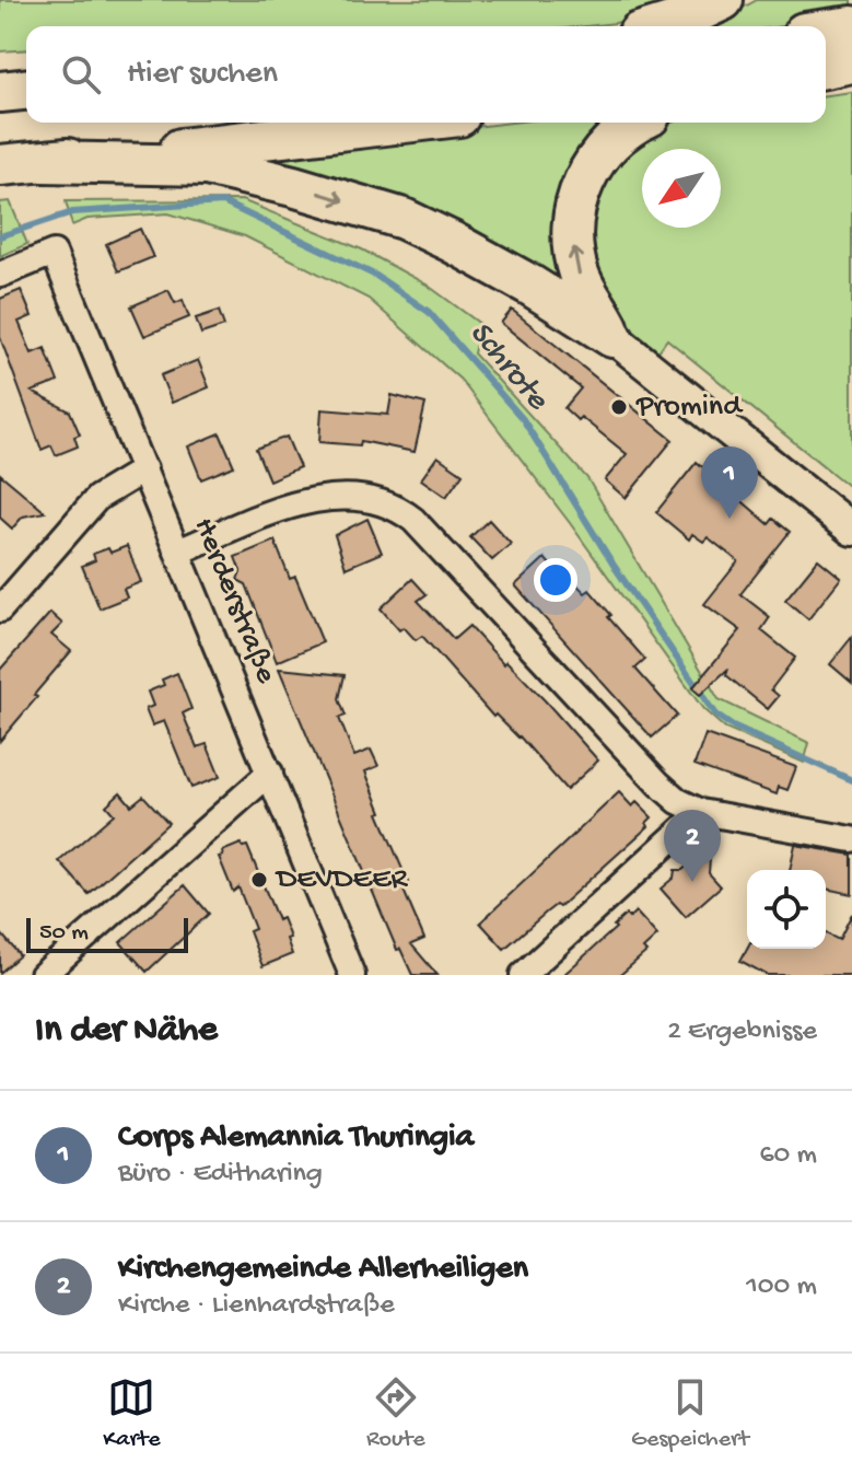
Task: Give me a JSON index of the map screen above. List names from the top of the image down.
{
  "streets": {
    "street": ["Herderstraße"]
  },
  "water": ["Schrote"],
  "places": ["Promind", "DEVDEER"],
  "scale_bar": "50 m",
  "north": "bottom left",
  "page": {
    "search": "Hier suchen",
    "pins": ["1", "2"],
    "scale": "50 m",
    "heading": ["In der Nähe", "2 Ergebnisse"],
    "list": [
      {
        "mark": "1",
        "name": "Corps Alemannia Thuringia",
        "note": "Büro · Editharing",
        "value": "60 m"
      },
      {
        "mark": "2",
        "name": "Kirchengemeinde Allerheiligen",
        "note": "Kirche · Lienhardstraße",
        "value": "100 m"
      }
    ],
    "nav": ["Karte", "Route", "Gespeichert"]
  }
}
